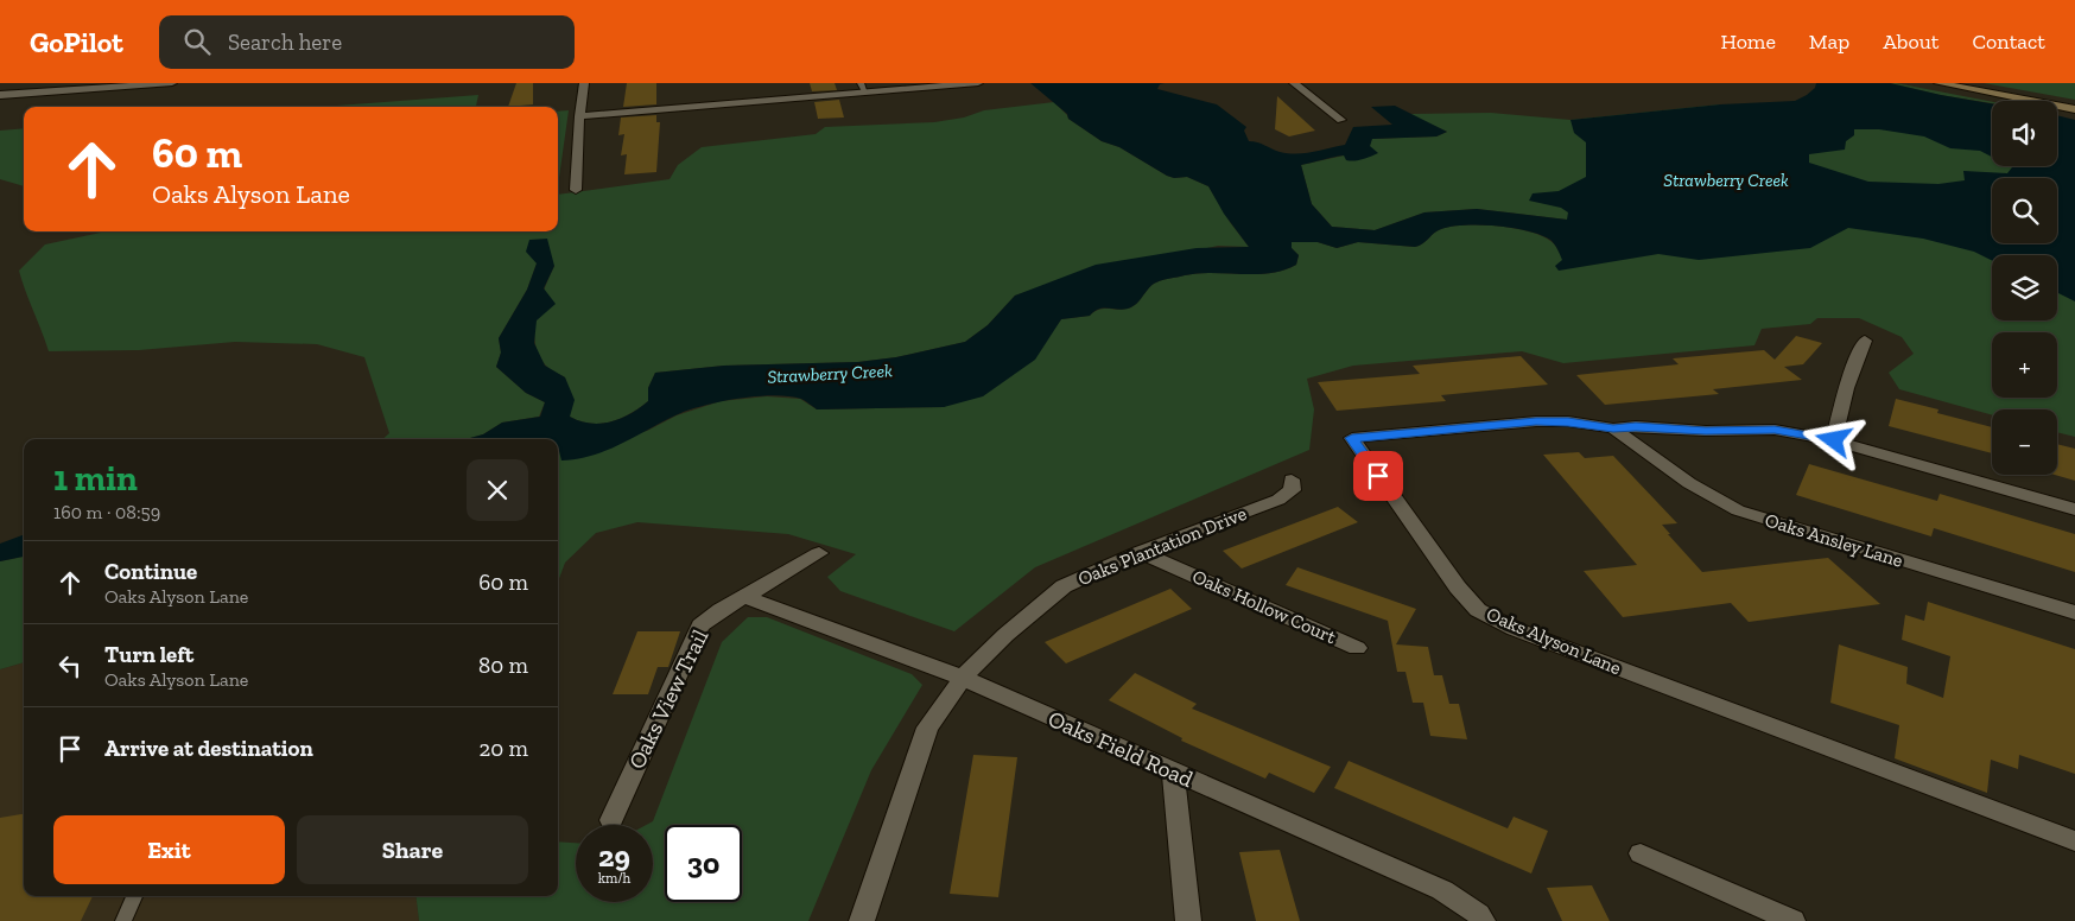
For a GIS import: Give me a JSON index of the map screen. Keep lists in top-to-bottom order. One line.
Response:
{"streets":{"street":["Oaks Ansley Lane","Oaks Plantation Drive","Oaks Hollow Court","Oaks Alyson Lane","Oaks View Trail","Oaks Field Road"]},"crossings":[["Oaks Ansley Lane","Oaks Alyson Lane"],["Oaks Plantation Drive","Oaks Hollow Court"],["Oaks Plantation Drive","Oaks Field Road"],["Oaks View Trail","Oaks Field Road"]],"water":["Strawberry Creek"],"page":{"header":"GoPilot","search":"Search here","nav":["Home","Map","About","Contact"],"map_buttons":["+","−"],"turn":["60 m","Oaks Alyson Lane"],"heading":["1 min","160 m · 08:59"],"list":[{"name":"Continue","note":"Oaks Alyson Lane","value":"60 m"},{"name":"Turn left","note":"Oaks Alyson Lane","value":"80 m"},{"name":"Arrive at destination","value":"20 m"}],"buttons":["Exit","Share"],"speed":"29 km/h","limit":"30"}}
